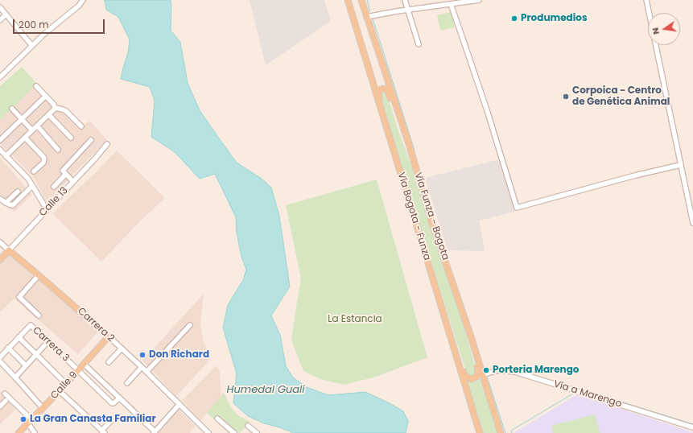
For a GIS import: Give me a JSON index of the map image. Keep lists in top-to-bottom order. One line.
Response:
{"streets":{"main road":["Calle 13","Vía Bogota - Funza","Vía Funza - Bogota","Carrera 2","Calle 9"],"street":["Carrera 3","Vía a Marengo"]},"crossings":[["Calle 13","Carrera 2"],["Vía Funza - Bogota","Vía a Marengo"],["Carrera 2","Calle 9"],["Carrera 3","Calle 9"]],"water":["Humedal Gualí"],"parks":["La Estancia"],"places":["Produmedios","Corpoica - Centro de Genética Animal","Don Richard","Porteria Marengo","La Gran Canasta Familiar"],"scale_bar":"200 m","north":"left"}
